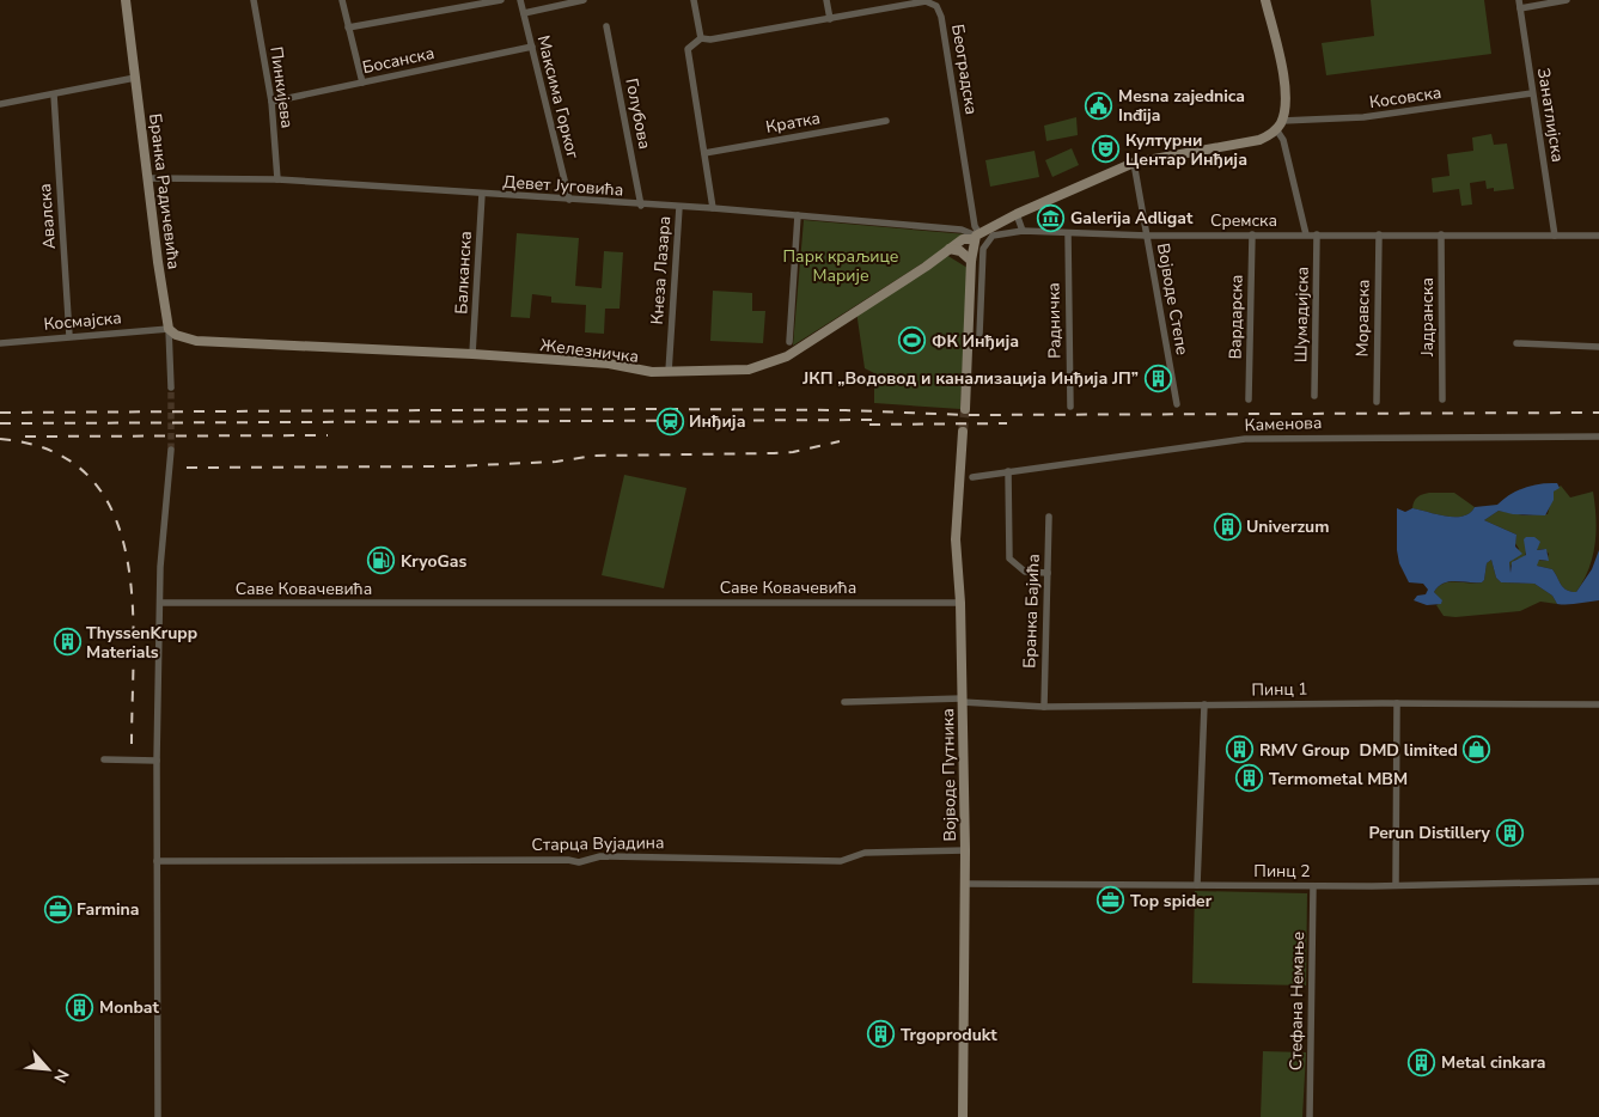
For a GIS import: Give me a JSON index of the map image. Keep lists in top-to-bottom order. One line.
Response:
{"streets":{"main road":["Бранка Радичевића","Железничка","Војводе Путника"],"street":["Босанска","Београдска","Пинкијева","Максима Горког","Косовска","Голубова","Занатлијска","Кратка","Девет Југовића","Авалска","Сремска","Кнеза Лазара","Балканска","Војводе Степе","Шумадијска","Вардарска","Јадранска","Моравска","Космајска","Радничка","Каменова","Саве Ковачевића","Бранка Бајића","Пинц 1","Старца Вујадина","Пинц 2","Стефана Немање"]},"crossings":[["Босанска","Пинкијева"],["Босанска","Максима Горког"],["Београдска","Девет Југовића"],["Београдска","Железничка"],["Пинкијева","Девет Југовића"],["Максима Горког","Девет Југовића"],["Косовска","Занатлијска"],["Голубова","Девет Југовића"],["Занатлијска","Сремска"],["Девет Југовића","Бранка Радичевића"],["Девет Југовића","Кнеза Лазара"],["Девет Југовића","Балканска"],["Девет Југовића","Железничка"],["Бранка Радичевића","Космајска"],["Бранка Радичевића","Железничка"],["Авалска","Космајска"],["Сремска","Војводе Степе"],["Сремска","Шумадијска"],["Сремска","Вардарска"],["Сремска","Јадранска"],["Сремска","Моравска"],["Сремска","Радничка"],["Кнеза Лазара","Железничка"],["Балканска","Железничка"],["Војводе Степе","Железничка"],["Космајска","Железничка"],["Саве Ковачевића","Војводе Путника"],["Бранка Бајића","Пинц 1"],["Пинц 1","Војводе Путника"],["Војводе Путника","Старца Вујадина"],["Војводе Путника","Пинц 2"],["Пинц 2","Стефана Немање"]],"parks":["Парк краљице Марије"],"places":{"public building":["Mesna zajednica Inđija"],"theatre":["Културни Центар Инђија"],"museum":["Galerija Adligat"],"sports":["ФК Инђија"],"building":["ЈКП „Водовод и канализација Инђија ЈП”","Univerzum","ThyssenKrupp Materials","RMV Group","Termometal MBM","Perun Distillery","Monbat","Trgoprodukt","Metal cinkara"],"station":["Инђија"],"fuel station":["KryoGas"],"shop":["DMD limited"],"office":["Top spider","Farmina"]},"north":"bottom right"}
